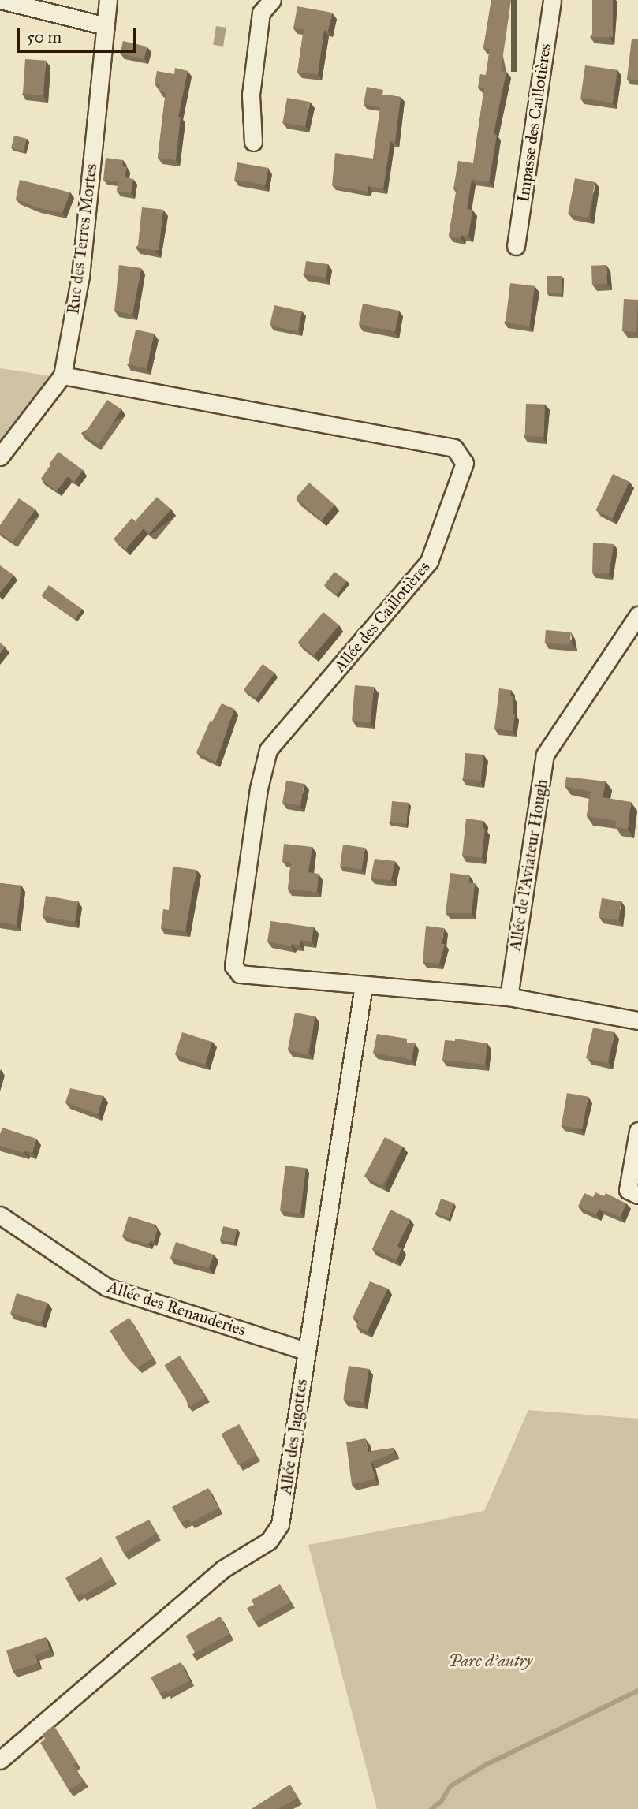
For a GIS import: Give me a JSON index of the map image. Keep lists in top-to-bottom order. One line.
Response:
{"streets":{"street":["Impasse des Caillotières","Rue des Terres Mortes","Allée des Caillotières","Allée de l'Aviateur Hough","Allée des Renauderies","Allée des Jagottes"]},"crossings":[["Rue des Terres Mortes","Allée des Caillotières"],["Allée des Caillotières","Allée des Jagottes"],["Allée des Renauderies","Allée des Jagottes"]],"parks":["Parc d'autry"],"scale_bar":"50 m"}
